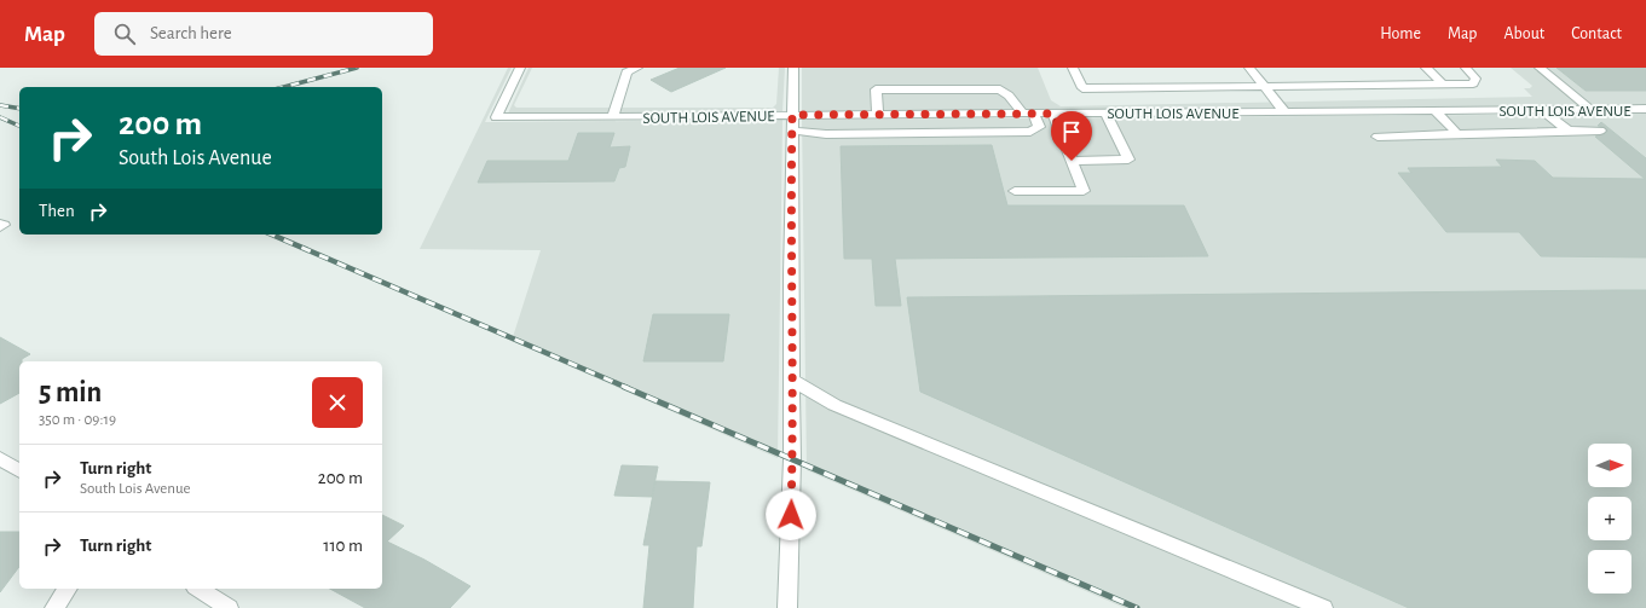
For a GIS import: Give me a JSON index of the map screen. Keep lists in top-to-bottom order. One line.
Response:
{"streets":{"street":["SOUTH LOIS AVENUE"]},"north":"right","page":{"header":"Map","search":"Search here","nav":["Home","Map","About","Contact"],"turn":["200 m","South Lois Avenue"],"then":"Then","heading":["5 min","350 m · 09:19"],"map_buttons":["+","−"],"list":[{"name":"Turn right","note":"South Lois Avenue","value":"200 m"},{"name":"Turn right","value":"110 m"}]}}
